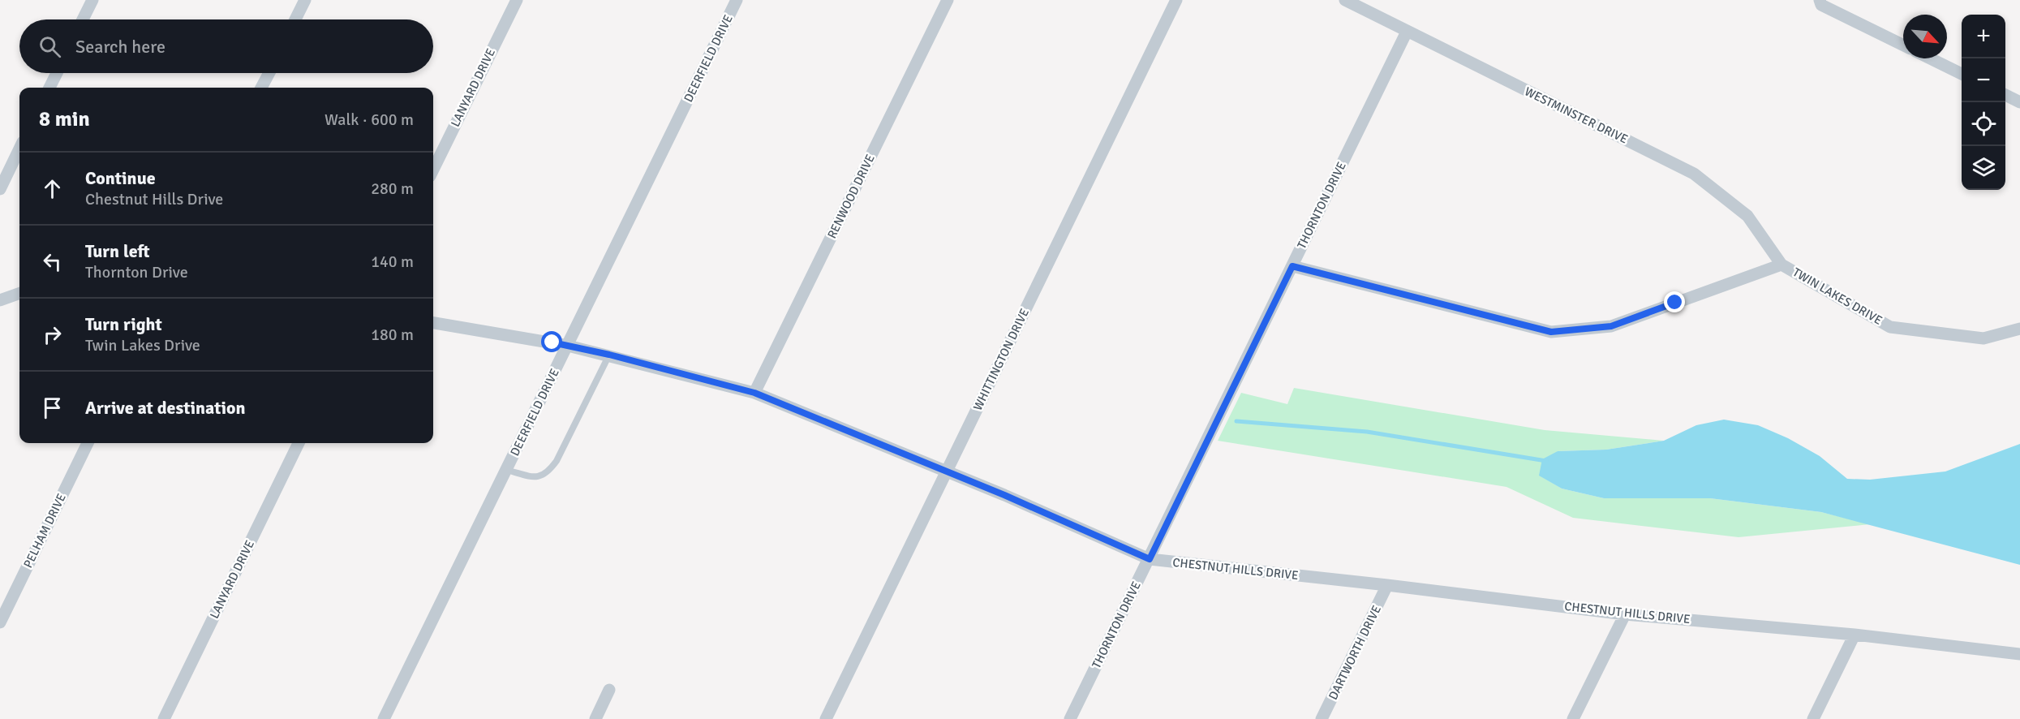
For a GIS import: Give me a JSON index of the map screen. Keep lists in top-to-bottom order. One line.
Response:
{"streets":{"street":["DEERFIELD DRIVE","LANYARD DRIVE","WESTMINSTER DRIVE","RENWOOD DRIVE","THORNTON DRIVE","TWIN LAKES DRIVE","WHITTINGTON DRIVE","PELHAM DRIVE","CHESTNUT HILLS DRIVE","DARTWORTH DRIVE"]},"crossings":[["DEERFIELD DRIVE","CHESTNUT HILLS DRIVE"],["WESTMINSTER DRIVE","THORNTON DRIVE"],["WESTMINSTER DRIVE","TWIN LAKES DRIVE"],["RENWOOD DRIVE","CHESTNUT HILLS DRIVE"],["THORNTON DRIVE","TWIN LAKES DRIVE"],["THORNTON DRIVE","CHESTNUT HILLS DRIVE"],["WHITTINGTON DRIVE","CHESTNUT HILLS DRIVE"],["CHESTNUT HILLS DRIVE","DARTWORTH DRIVE"]],"north":"bottom right","page":{"map_buttons":["+","−"],"search":"Search here","heading":["8 min","Walk · 600 m"],"list":[["Continue","Chestnut Hills Drive","280 m"],["Turn left","Thornton Drive","140 m"],["Turn right","Twin Lakes Drive","180 m"],"Arrive at destination"]}}
